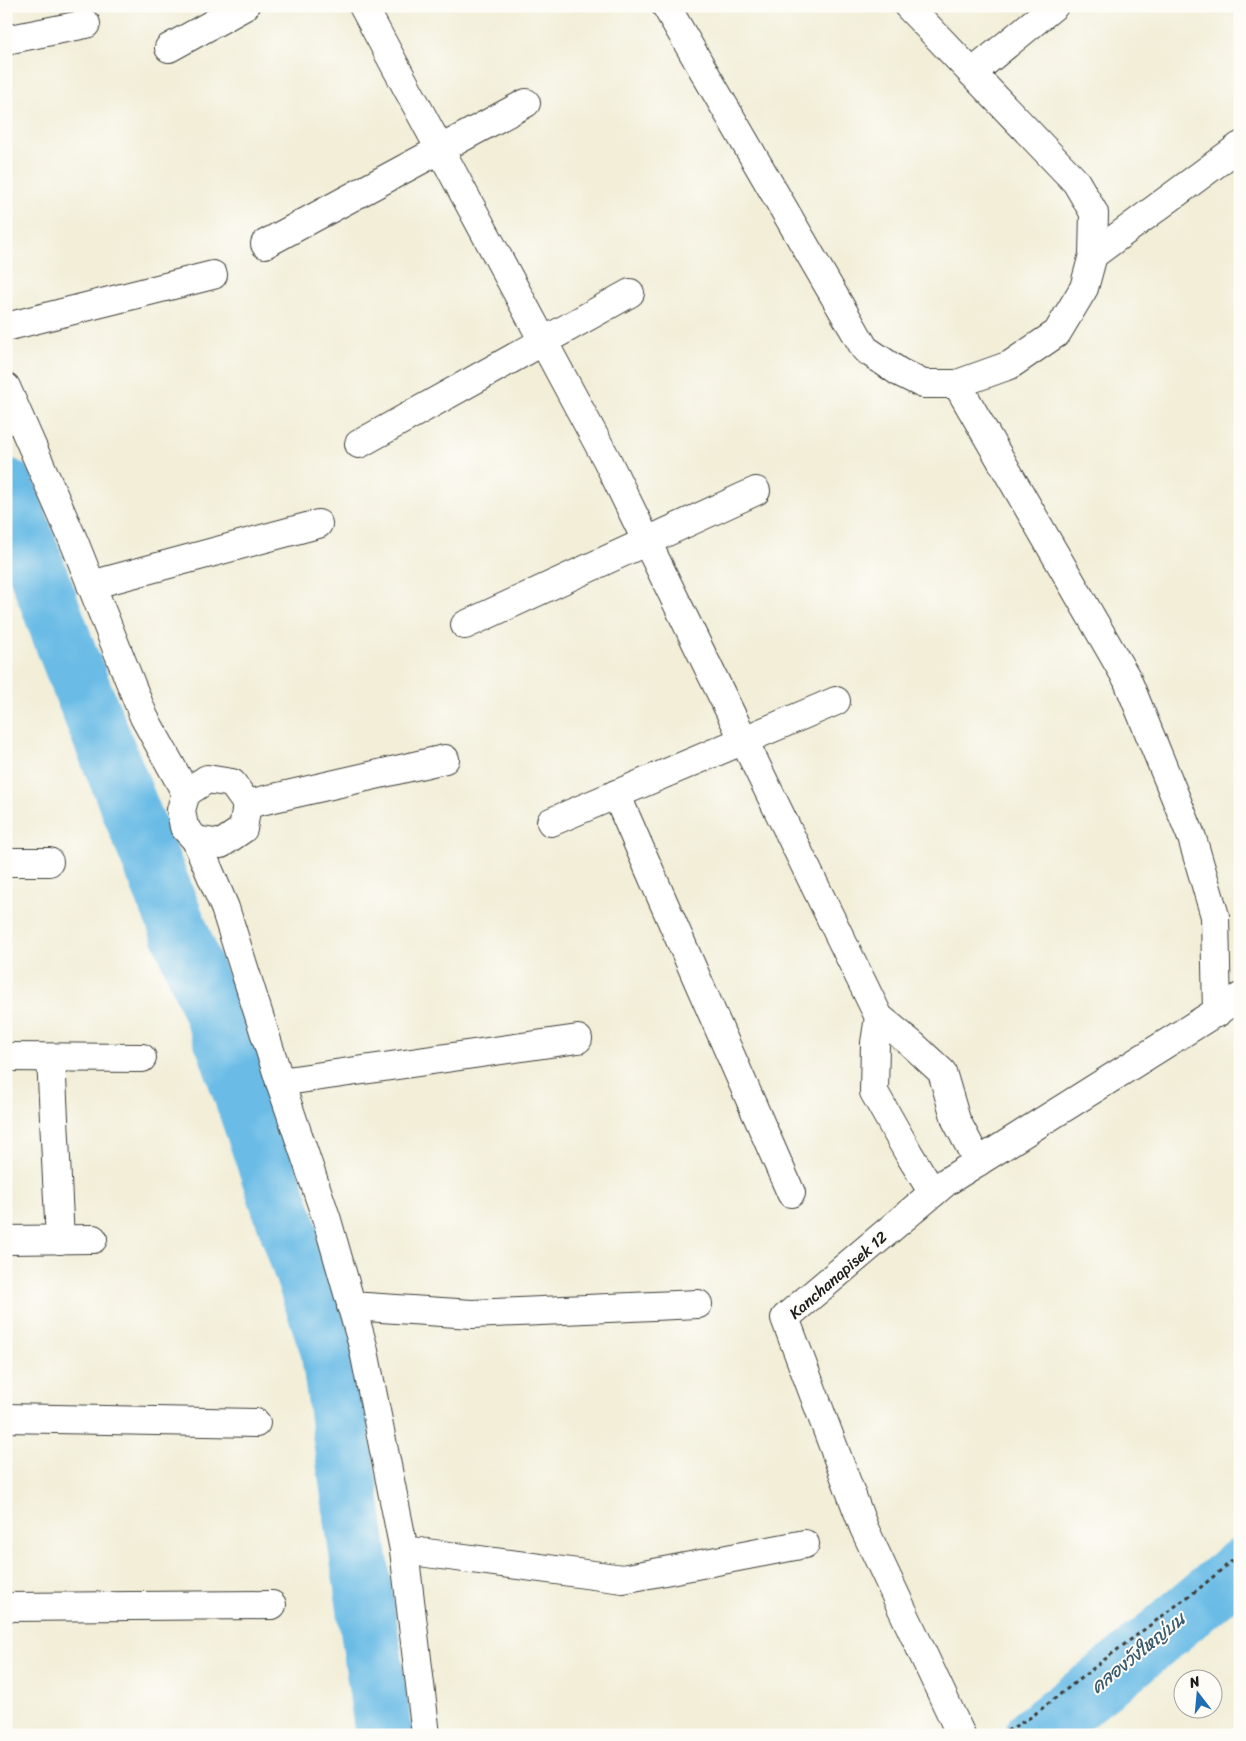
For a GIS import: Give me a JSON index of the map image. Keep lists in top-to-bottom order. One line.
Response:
{"streets":{"street":["Kanchanapisek 12"]},"water":["คลองวังใหญ่บน"],"north":"top"}
